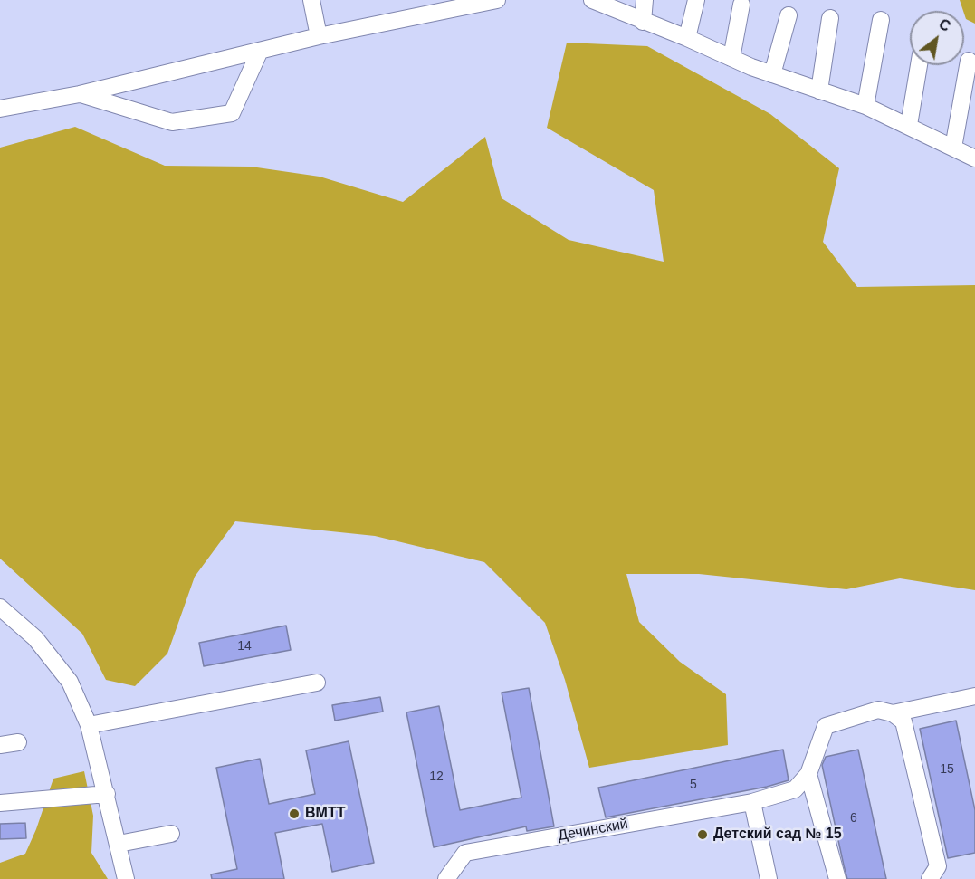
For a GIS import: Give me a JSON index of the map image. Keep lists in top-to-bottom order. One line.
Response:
{"streets":{"street":["Дечинский"]},"places":["ВМТТ","Детский сад № 15"],"house_numbers":["14","15","12","5","6"],"north":"top right"}
